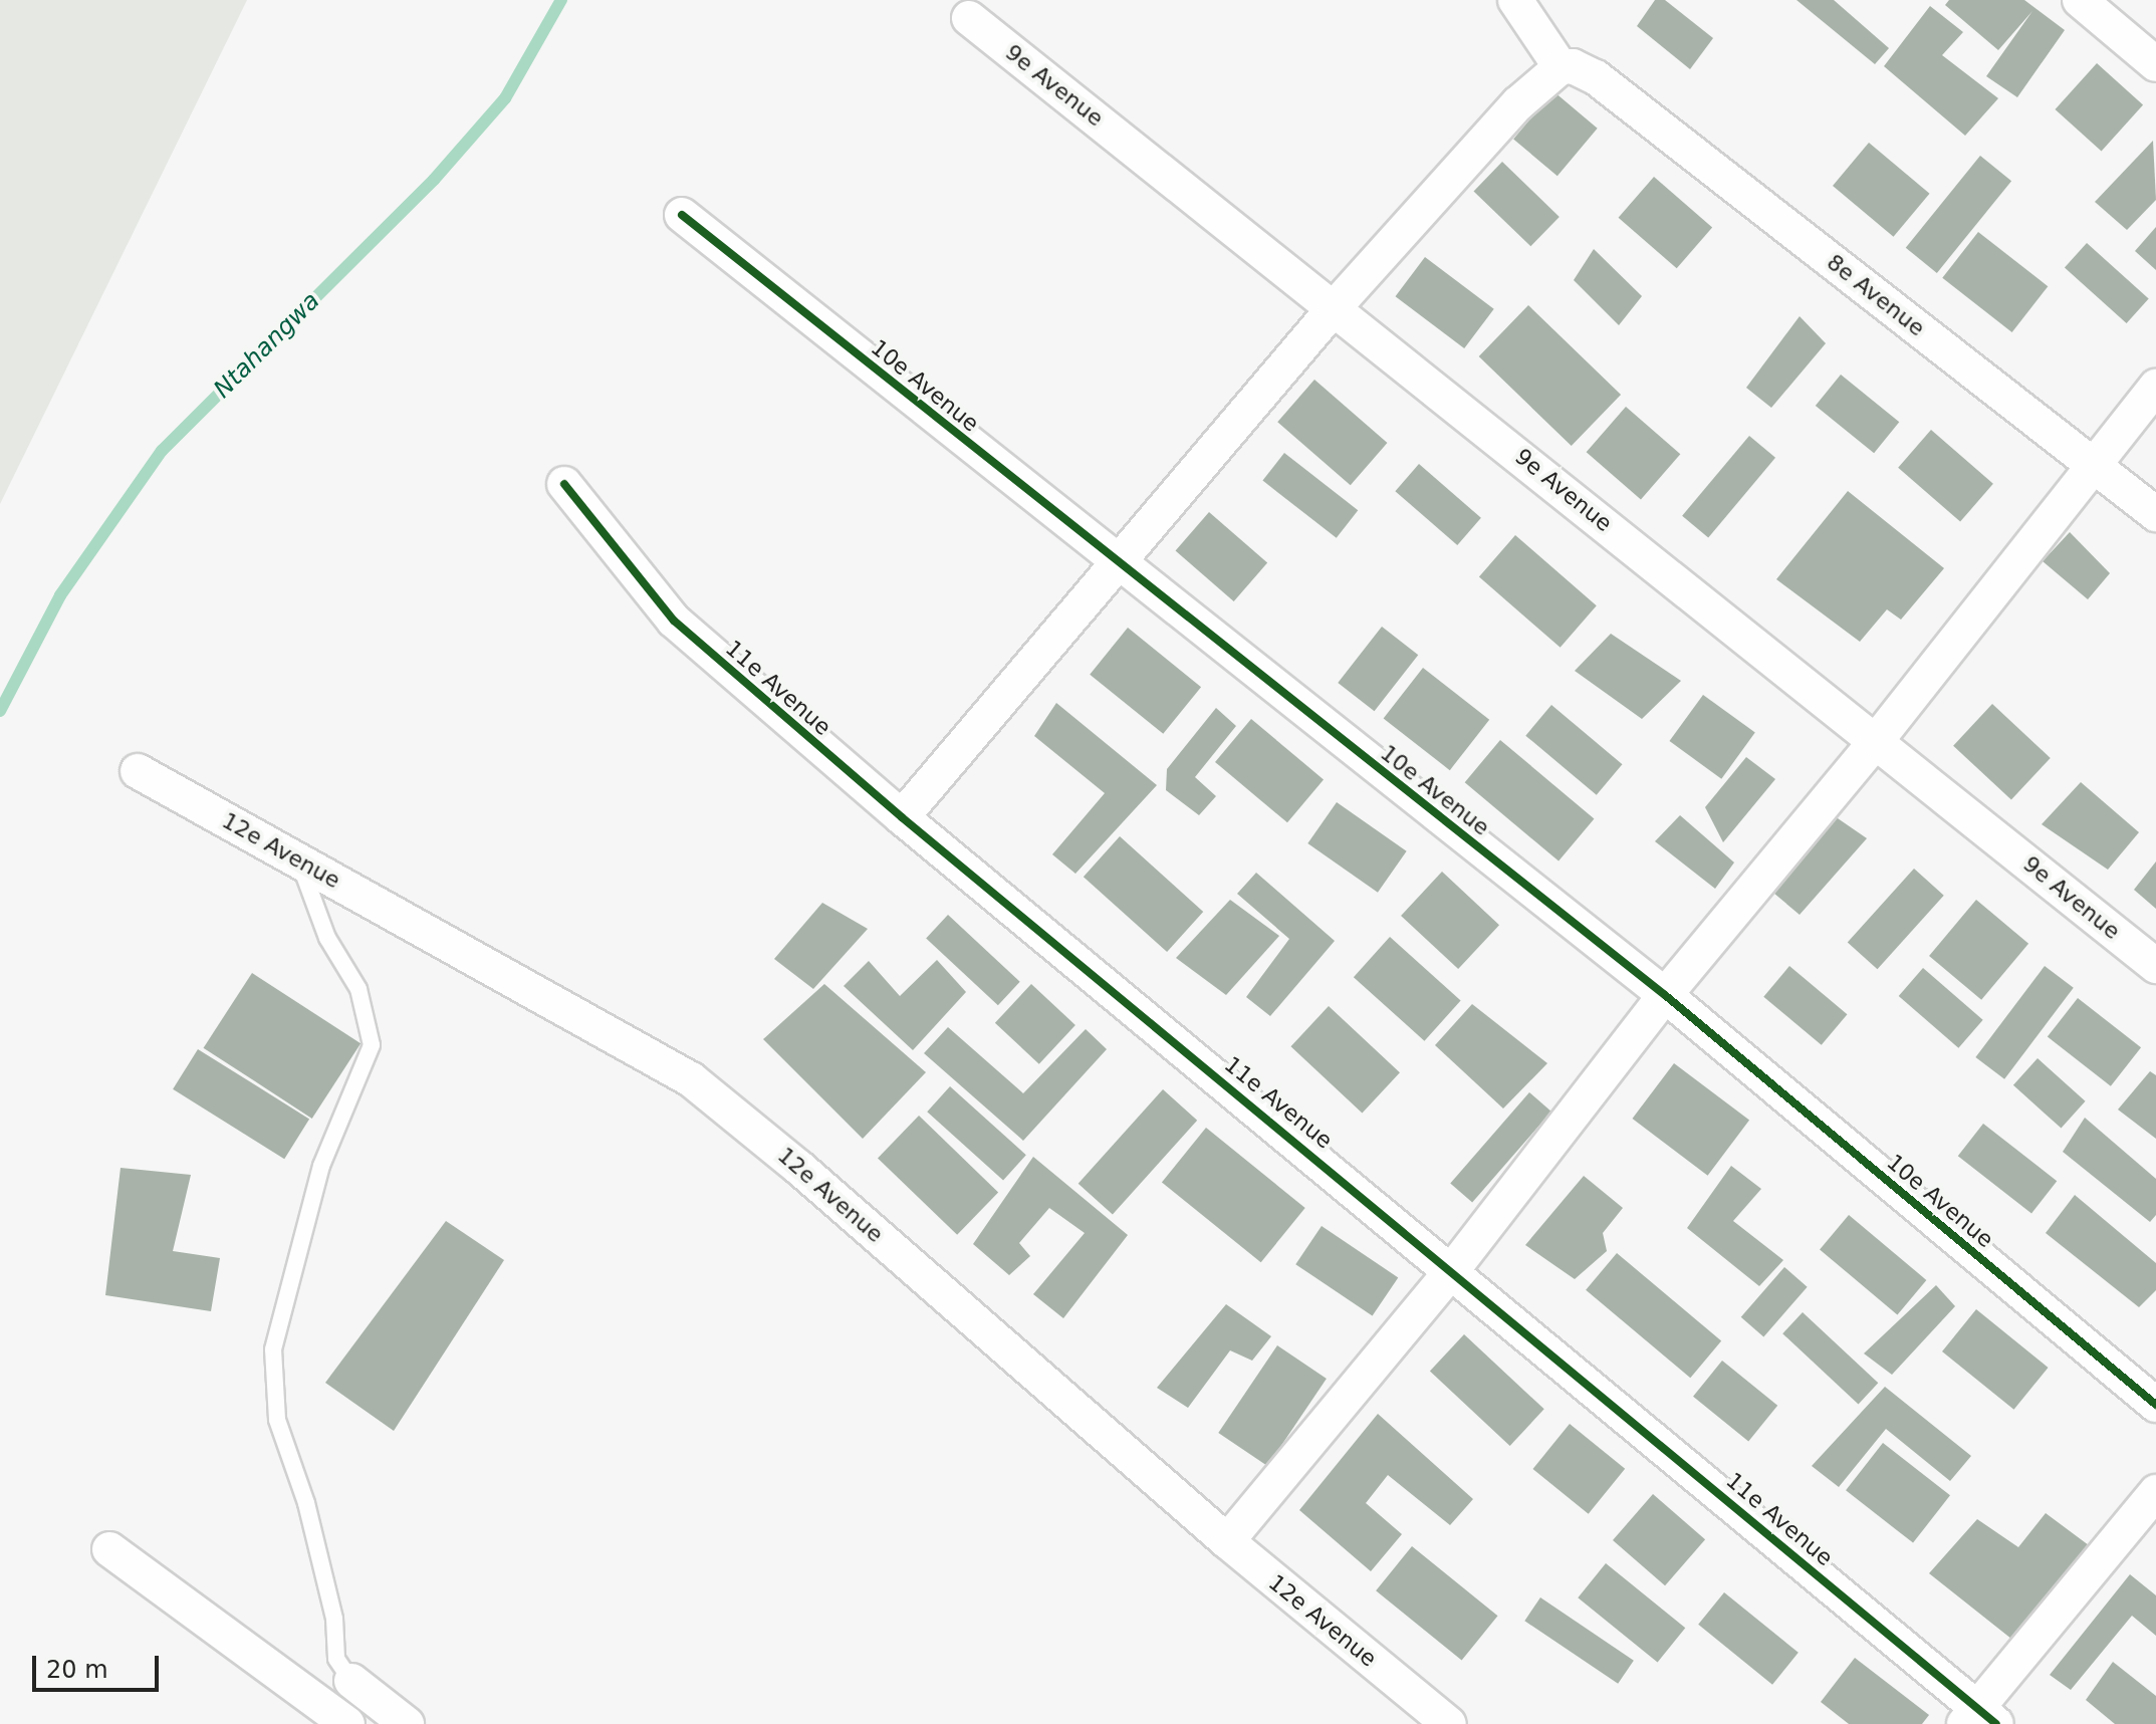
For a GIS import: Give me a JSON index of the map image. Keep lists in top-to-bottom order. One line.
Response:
{"streets":{"street":["9e Avenue","8e Avenue","10e Avenue","11e Avenue","12e Avenue"]},"water":["Ntahangwa"],"scale_bar":"20 m"}
